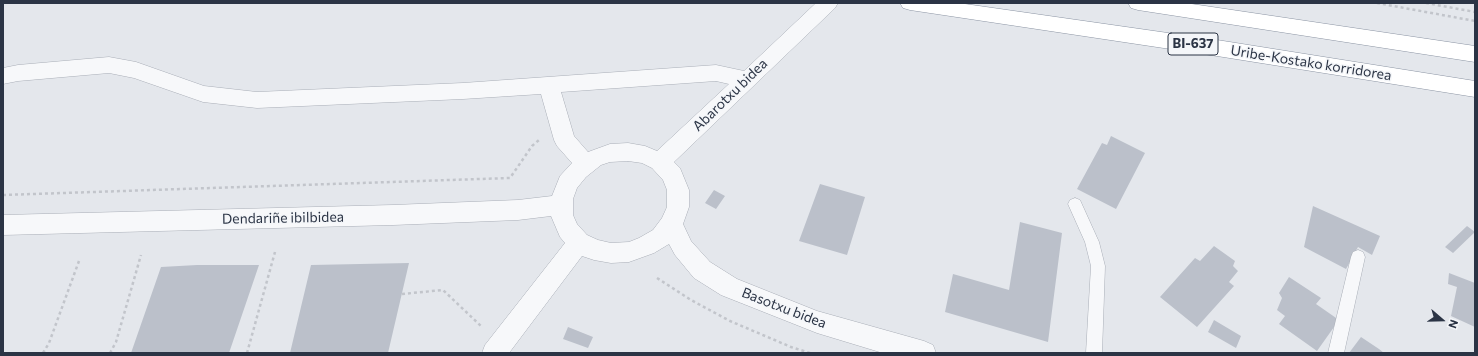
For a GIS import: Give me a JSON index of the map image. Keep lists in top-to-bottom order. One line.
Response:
{"streets":{"highway":["BI-637","Uribe-Kostako korridorea"],"street":["Abarotxu bidea","Dendariñe ibilbidea","Basotxu bidea"]},"crossings":[["Abarotxu bidea","Dendariñe ibilbidea"],["Abarotxu bidea","Basotxu bidea"],["Dendariñe ibilbidea","Basotxu bidea"]],"north":"right"}
